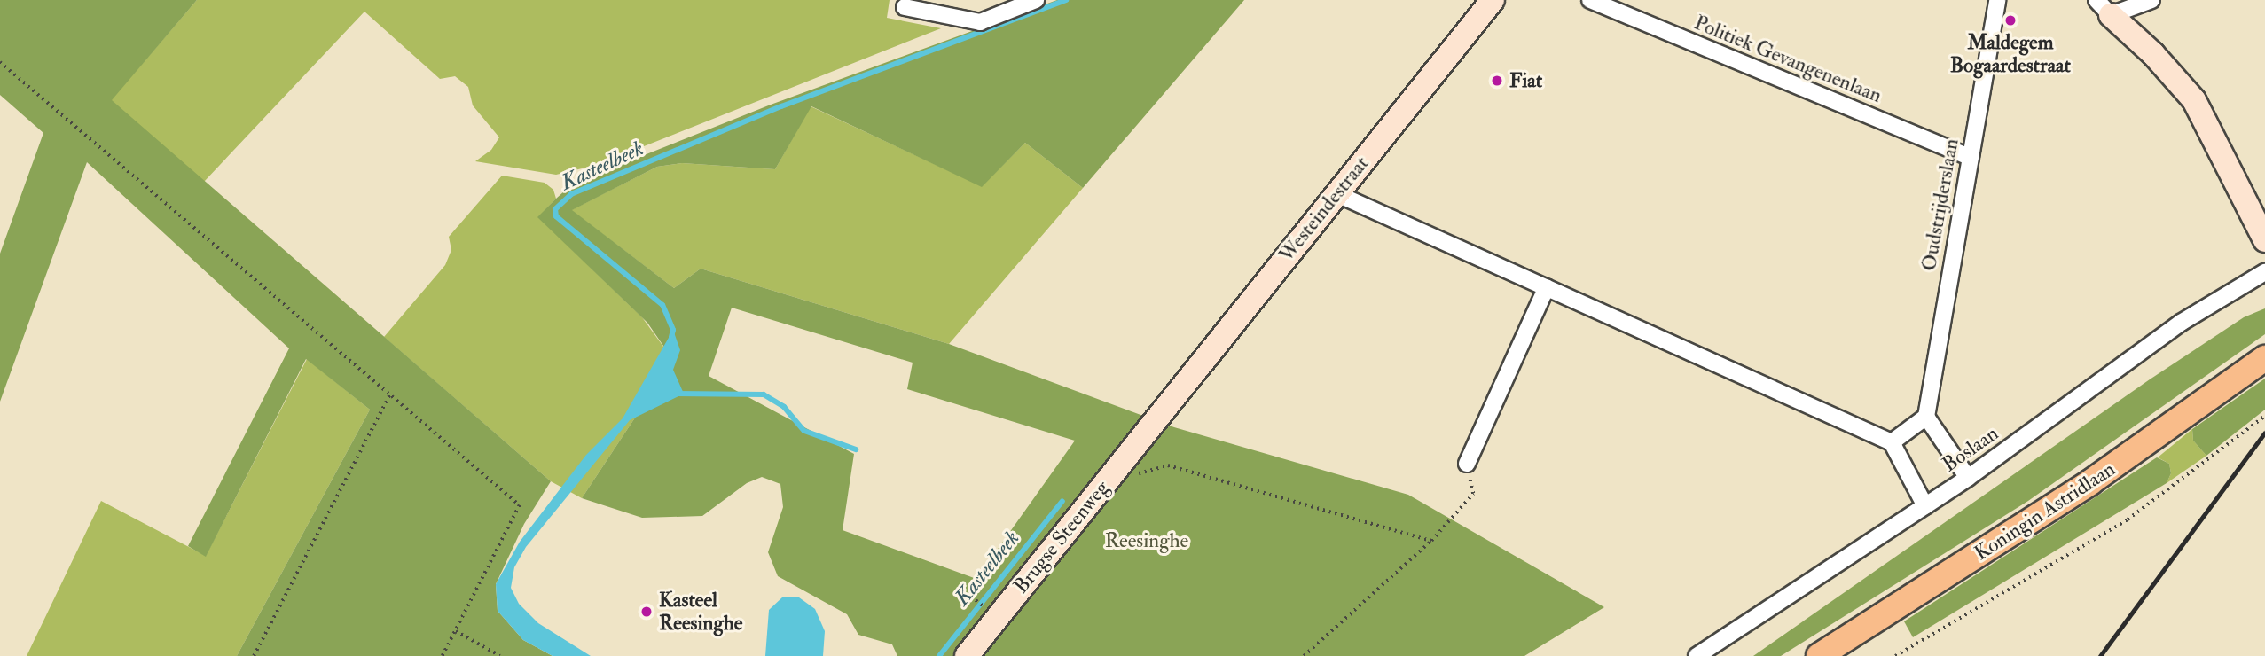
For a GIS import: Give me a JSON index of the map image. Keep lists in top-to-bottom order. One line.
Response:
{"streets":{"main road":["Koningin Astridlaan"],"street":["Politiek Gevangenenlaan","Oudstrijderslaan","Westeindestraat","Boslaan","Brugse Steenweg"]},"crossings":[["Politiek Gevangenenlaan","Oudstrijderslaan"],["Westeindestraat","Brugse Steenweg"]],"water":["Kasteelbeek"],"parks":["Reesinghe"],"places":["Maldegem Bogaardestraat","Fiat","Kasteel Reesinghe"]}
